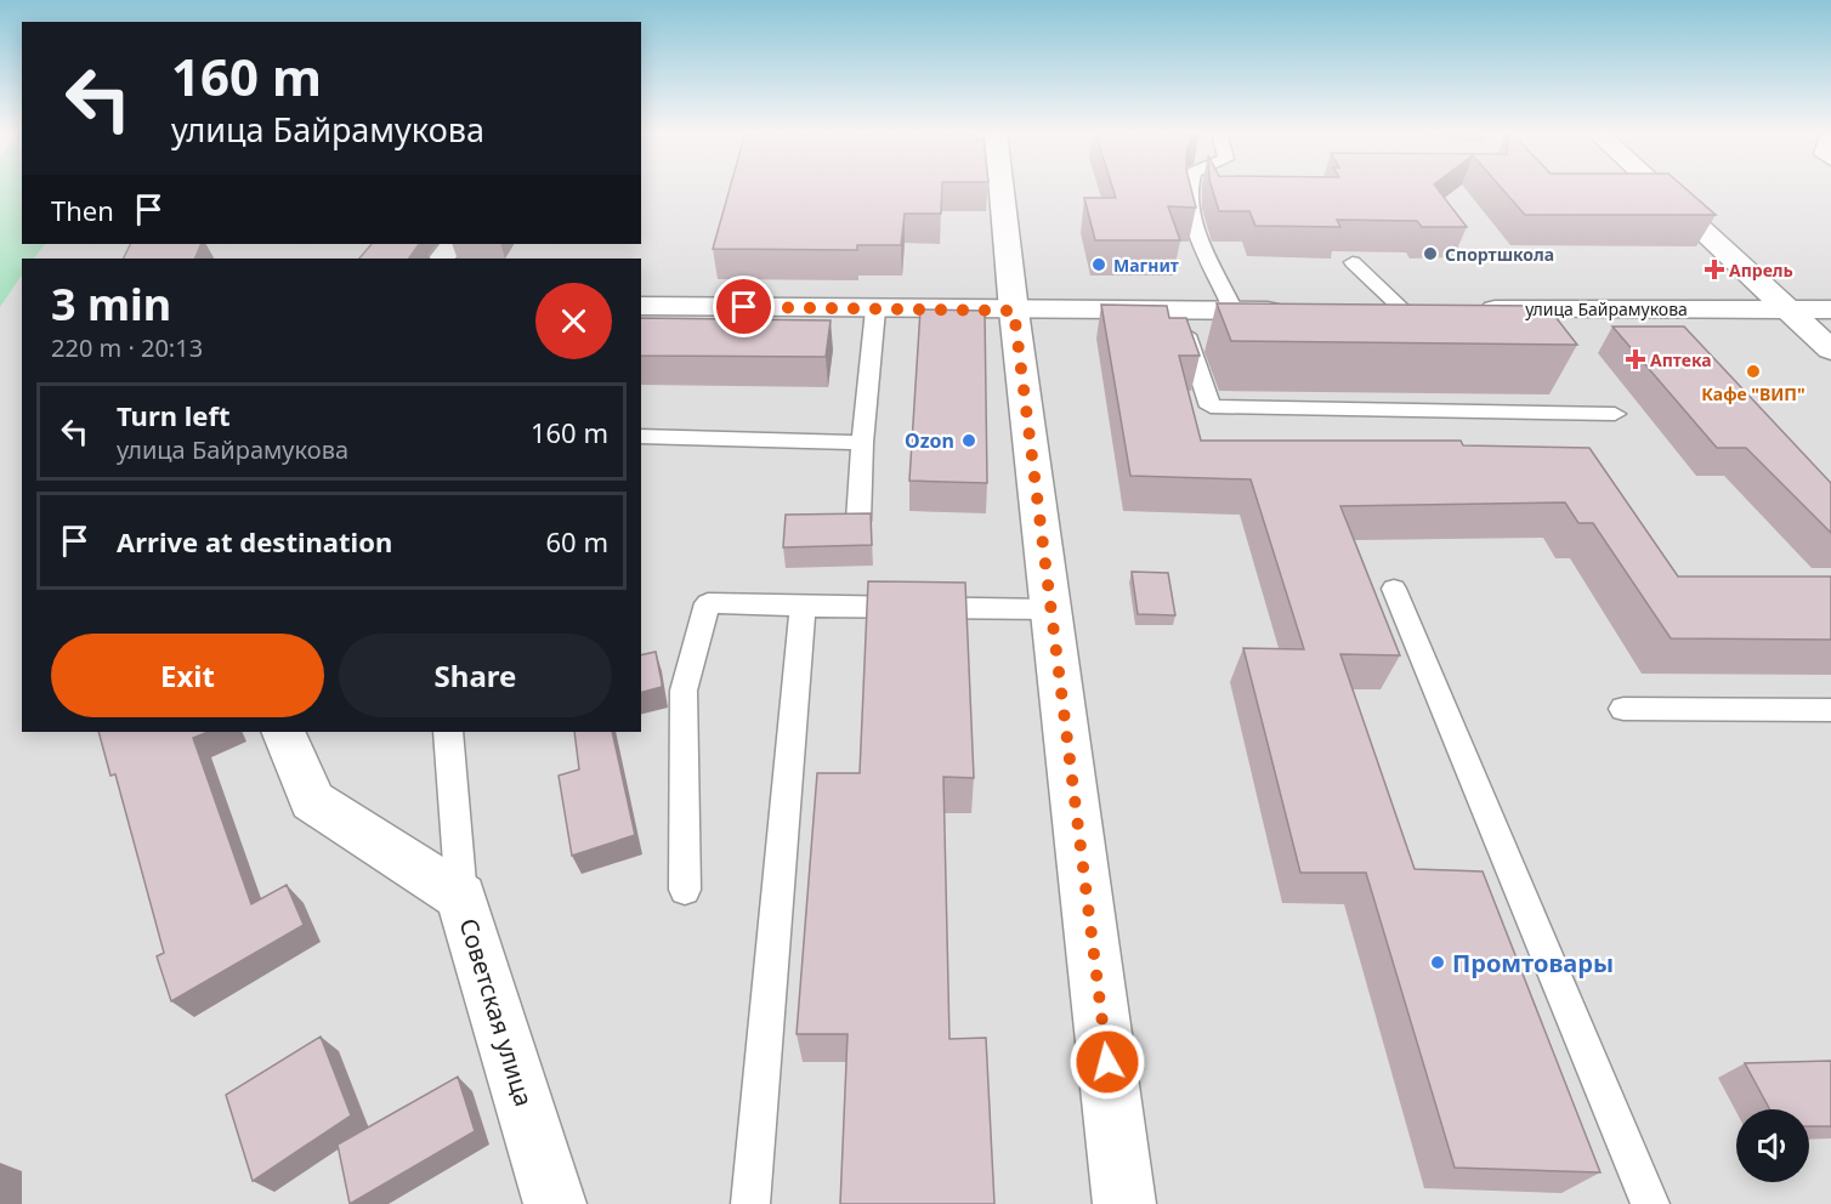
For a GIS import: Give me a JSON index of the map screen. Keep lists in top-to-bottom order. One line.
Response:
{"streets":{"street":["улица Байрамукова","Советская улица"]},"places":{"other":["Спортшкола","Магнит","Кафе \"ВИП\"","Ozon","Промтовары"],"health":["Апрель","Аптека"]},"page":{"turn":["160 m","улица Байрамукова"],"then":"Then","heading":["3 min","220 m · 20:13"],"list":[{"name":"Turn left","note":"улица Байрамукова","value":"160 m"},{"name":"Arrive at destination","value":"60 m"}],"buttons":["Exit","Share"]}}
